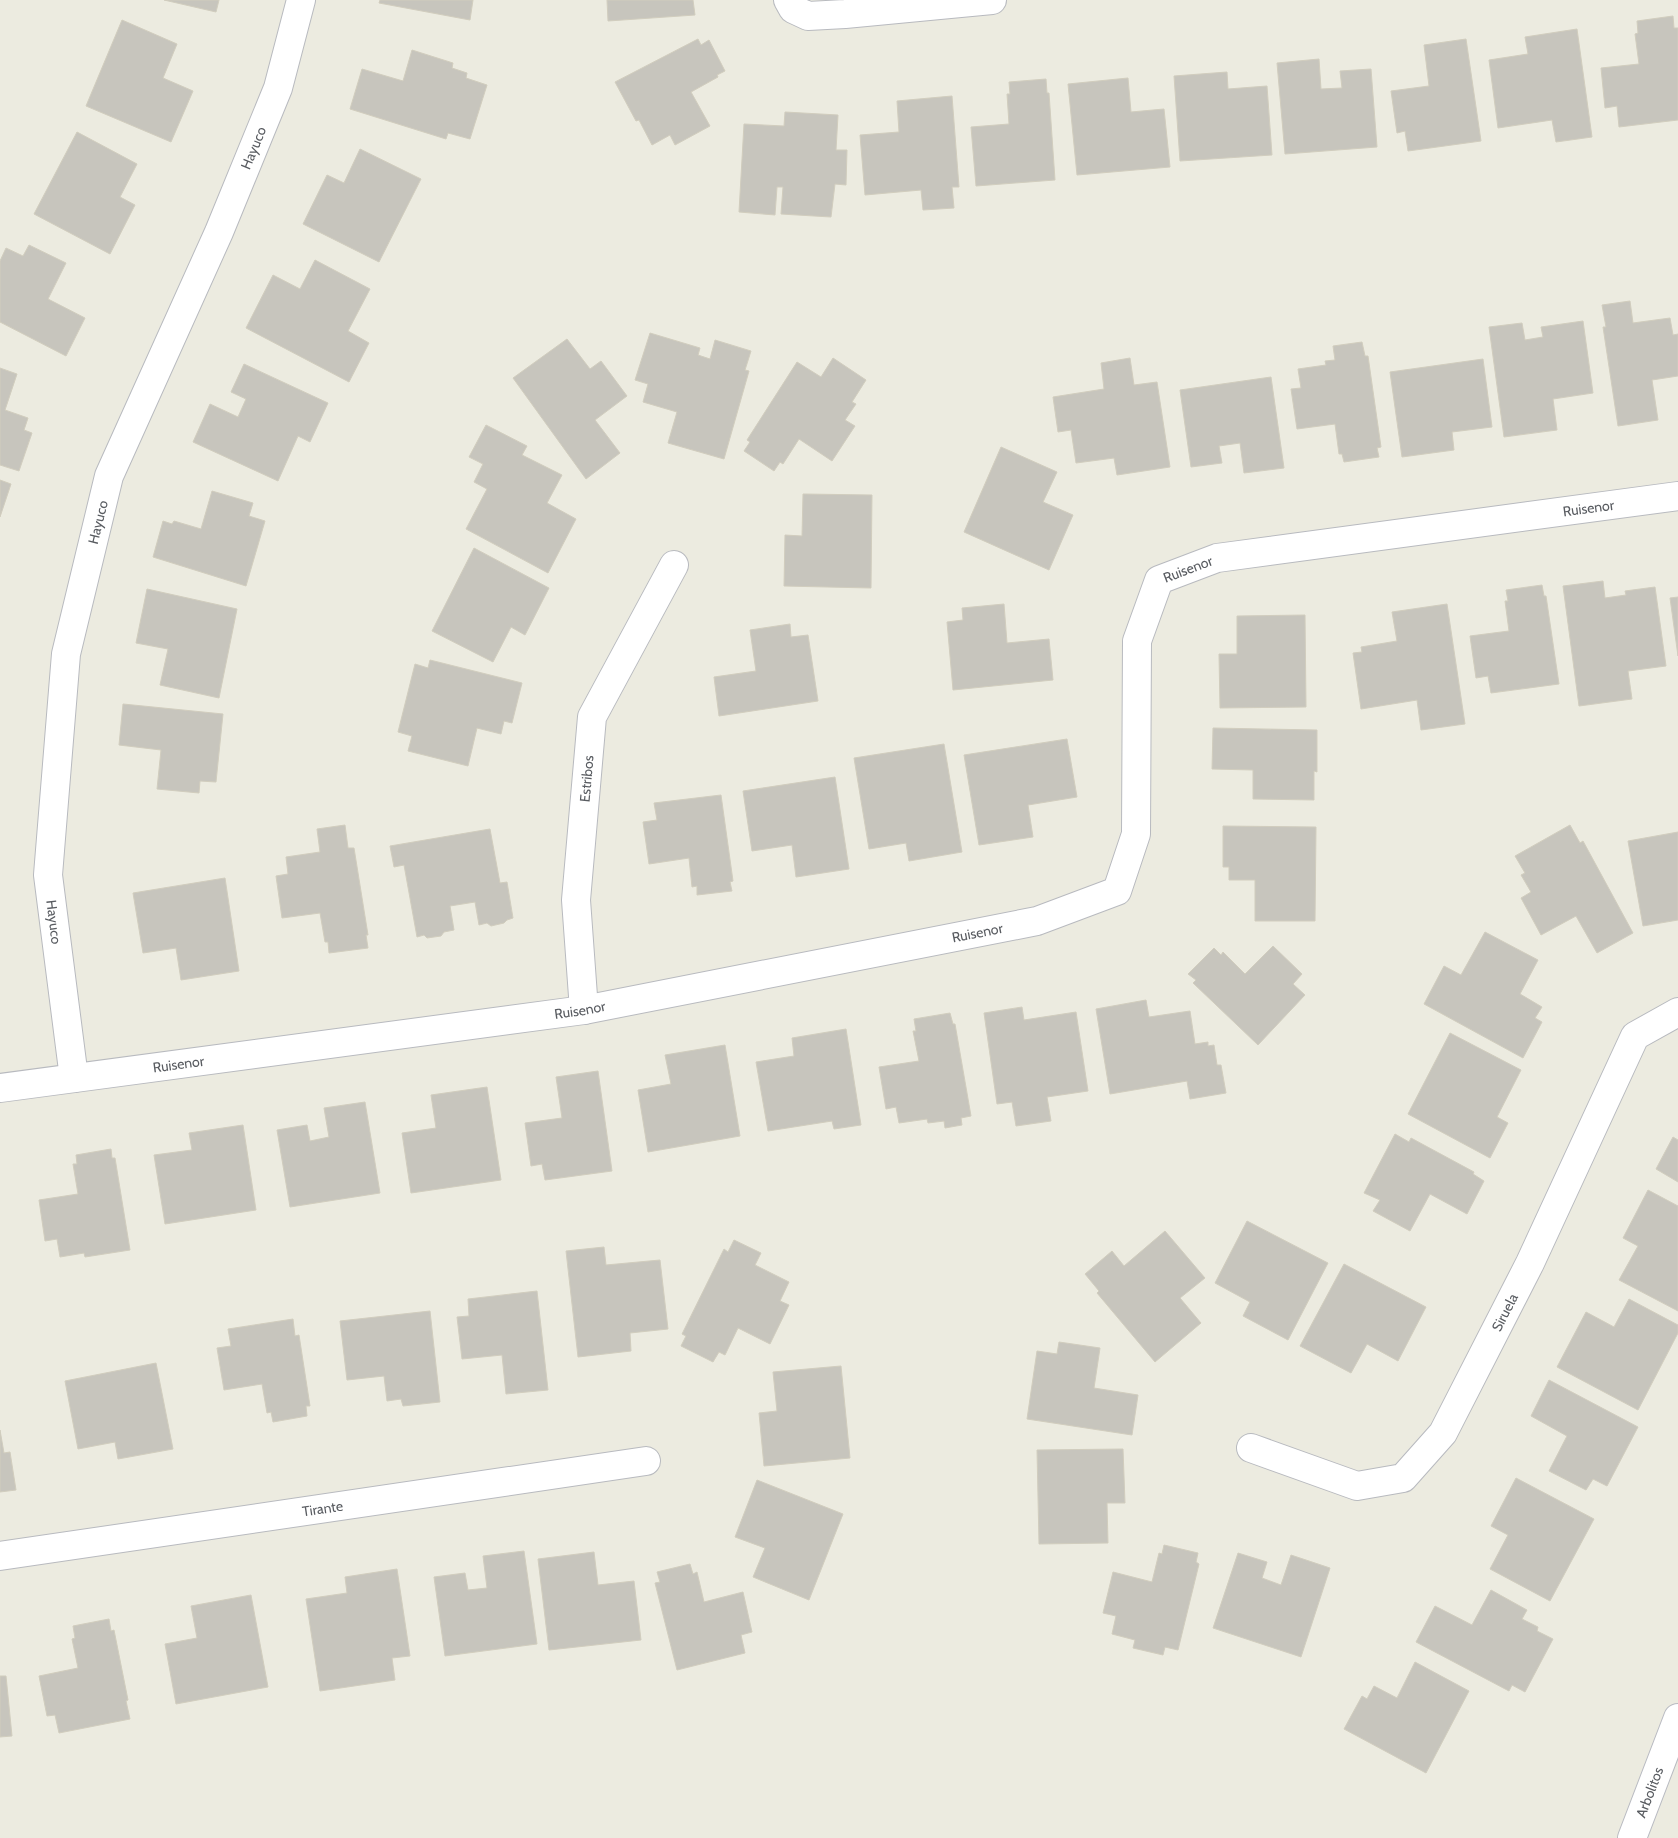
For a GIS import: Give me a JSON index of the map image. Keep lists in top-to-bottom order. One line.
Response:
{"streets":{"street":["Hayuco","Ruisenor","Estribos","Siruela","Tirante","Arbolitos"]},"crossings":[["Hayuco","Ruisenor"],["Ruisenor","Estribos"]]}
